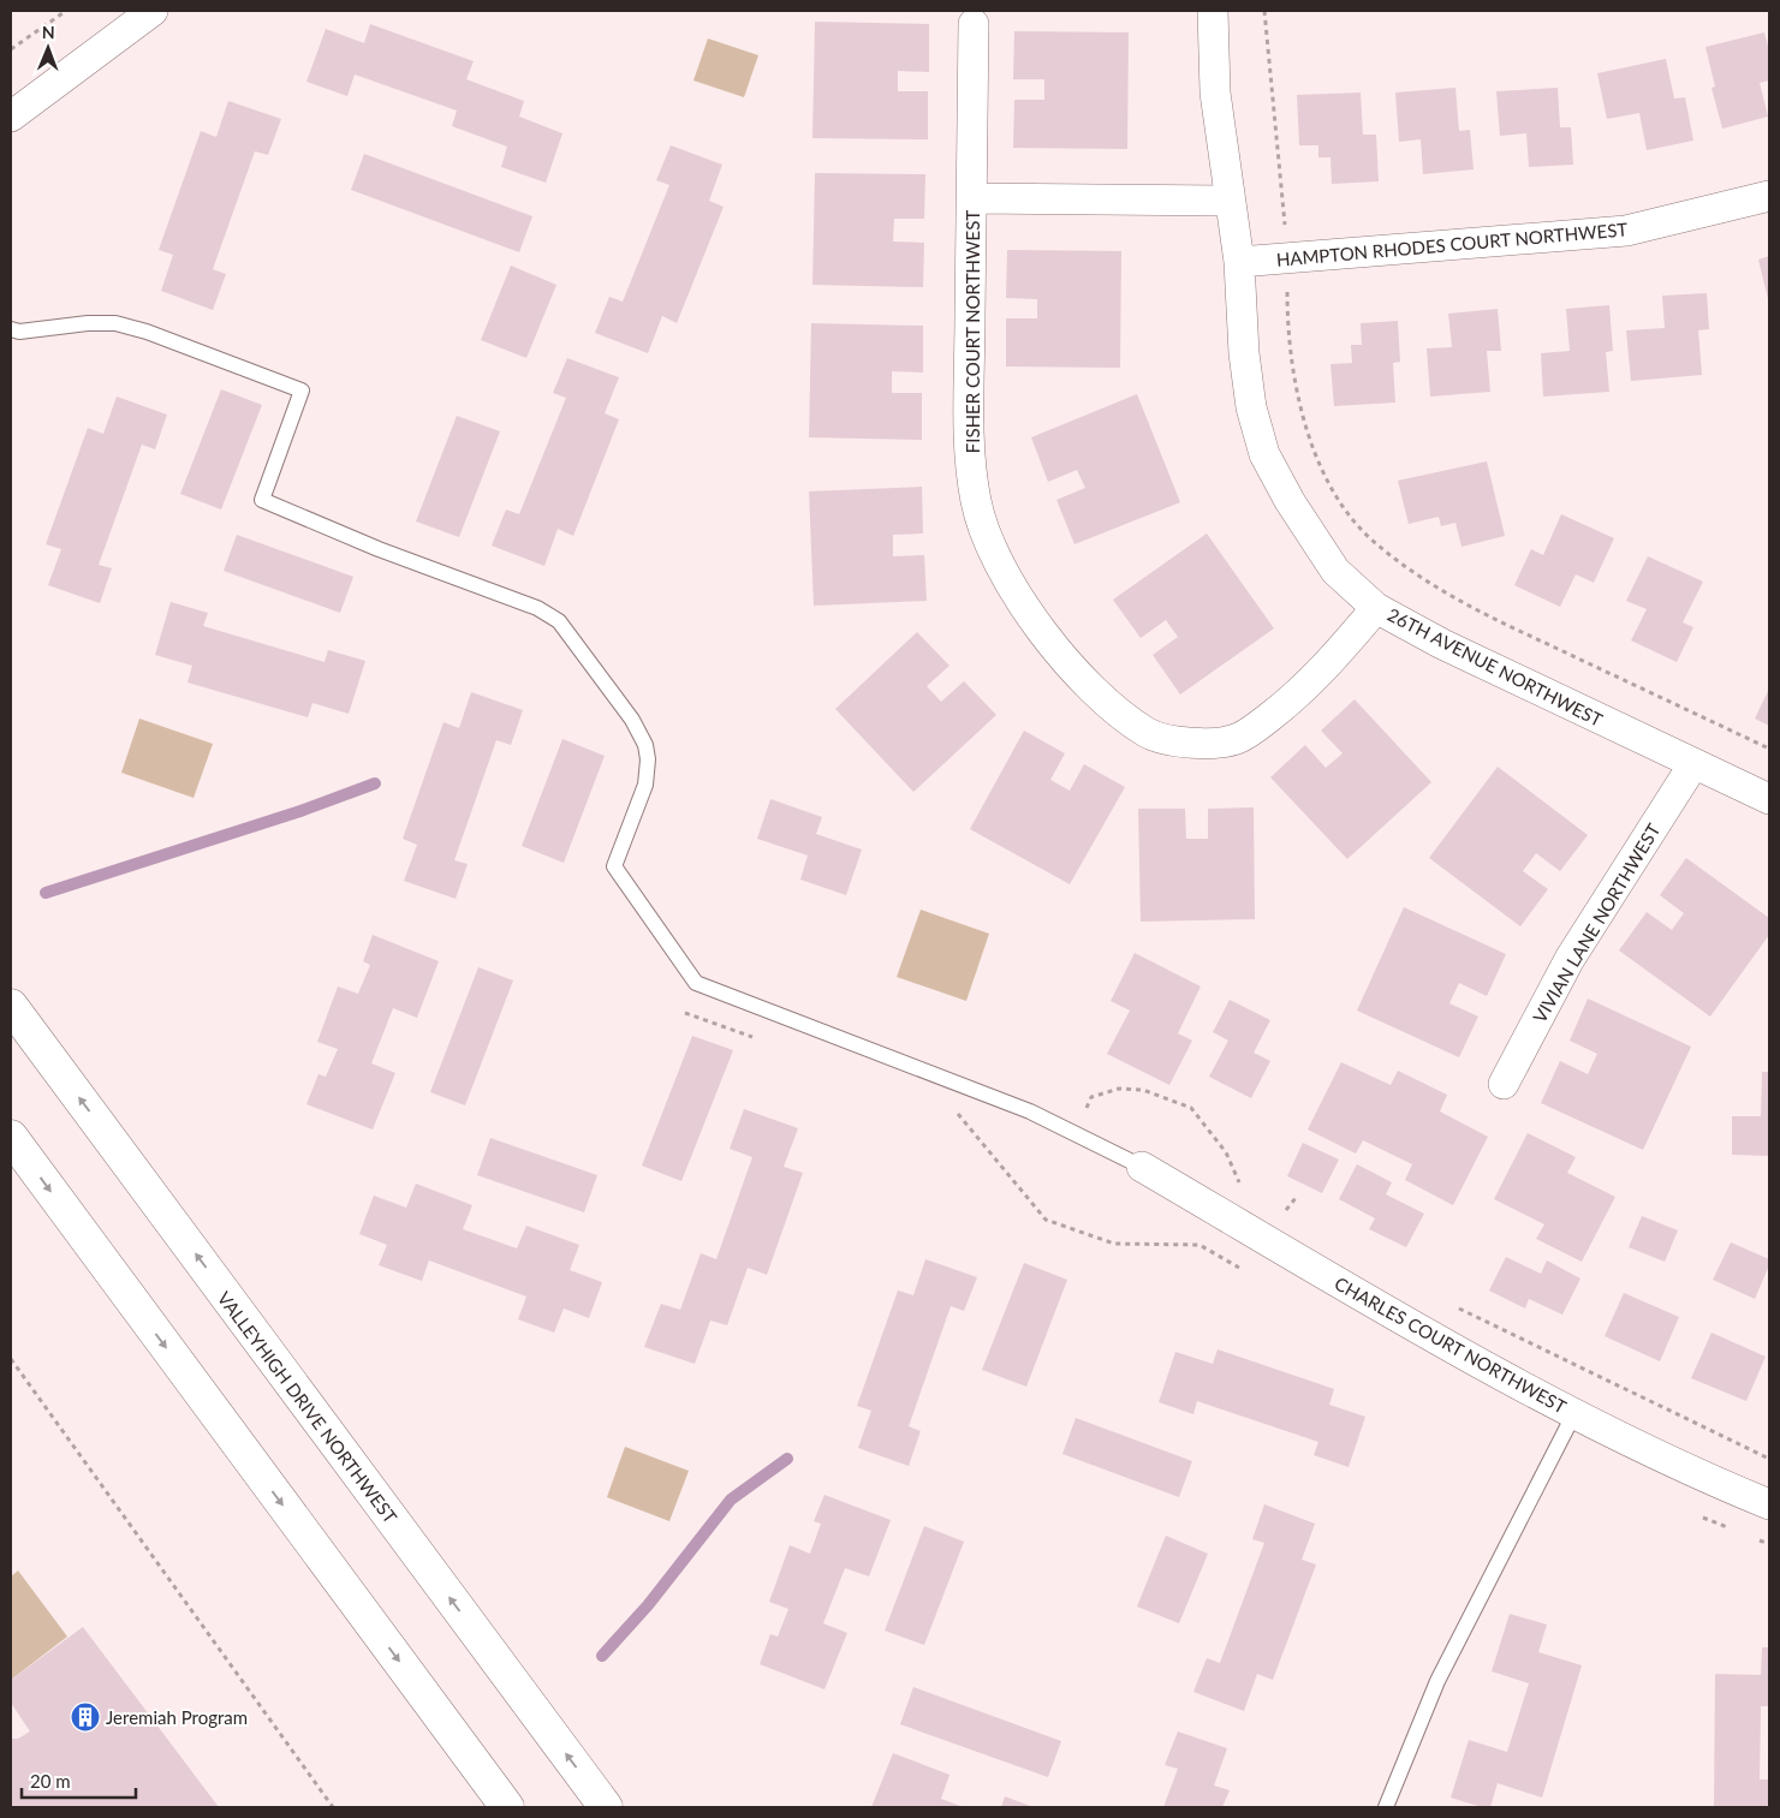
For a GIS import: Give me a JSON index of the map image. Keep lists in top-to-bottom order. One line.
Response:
{"streets":{"main road":["VALLEYHIGH DRIVE NORTHWEST"],"street":["HAMPTON RHODES COURT NORTHWEST","FISHER COURT NORTHWEST","26TH AVENUE NORTHWEST","VIVIAN LANE NORTHWEST","CHARLES COURT NORTHWEST"]},"crossings":[["HAMPTON RHODES COURT NORTHWEST","26TH AVENUE NORTHWEST"],["FISHER COURT NORTHWEST","26TH AVENUE NORTHWEST"],["26TH AVENUE NORTHWEST","VIVIAN LANE NORTHWEST"]],"places":{"building":["Jeremiah Program"]},"scale_bar":"20 m","north":"top"}
